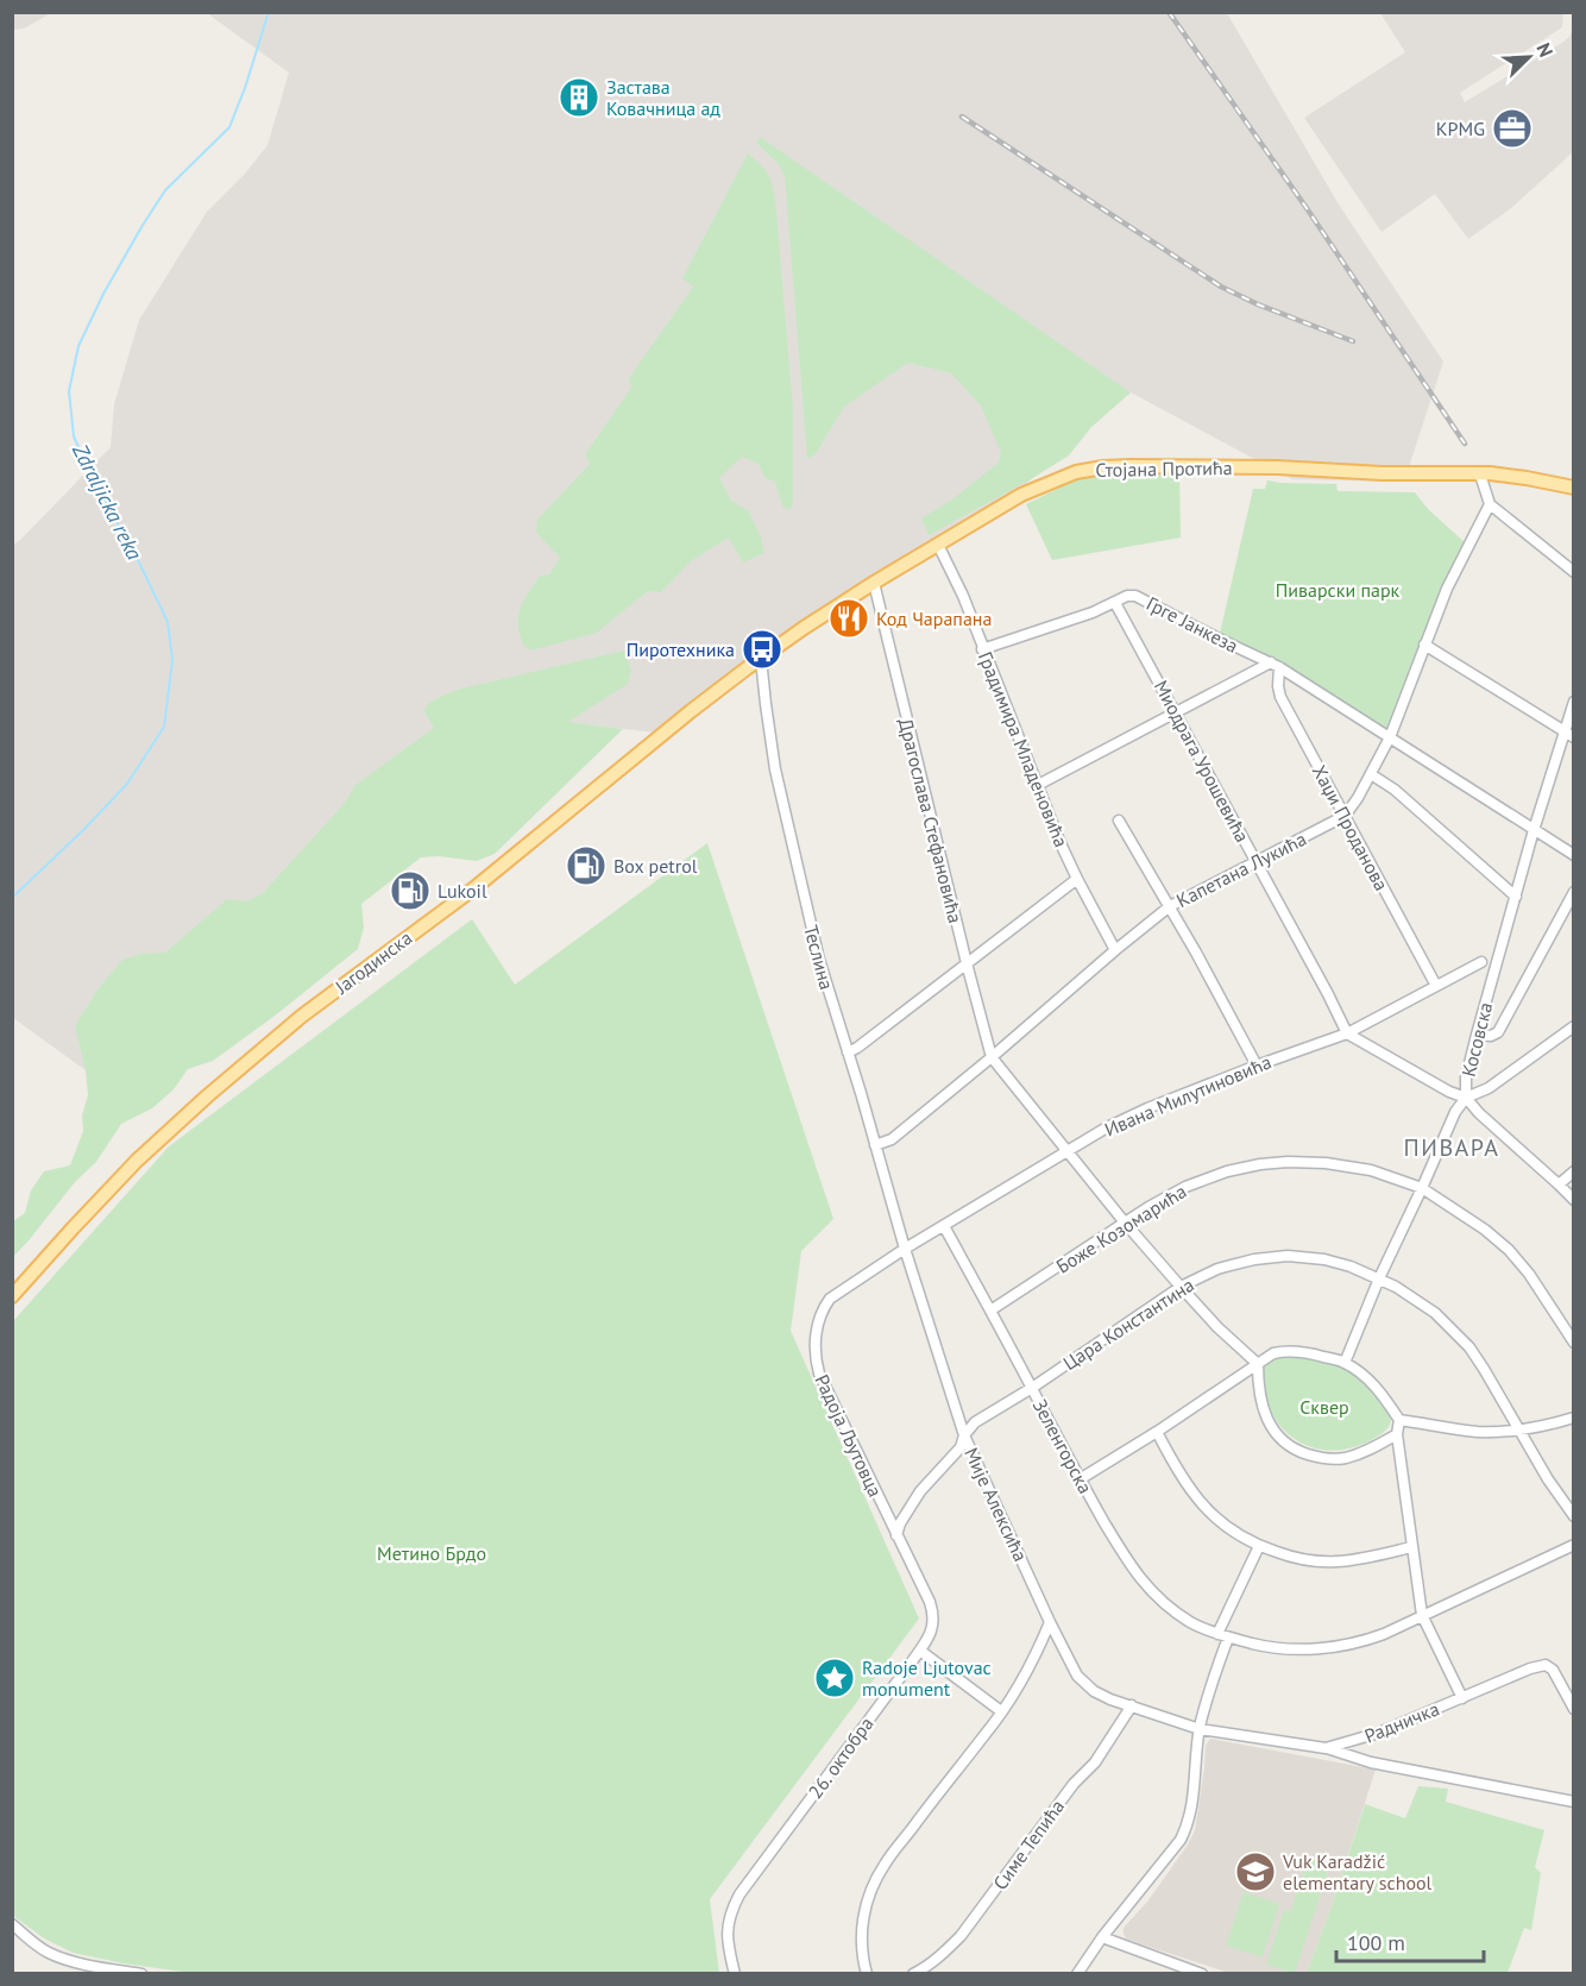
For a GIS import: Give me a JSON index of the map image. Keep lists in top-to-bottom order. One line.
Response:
{"streets":{"main road":["Стојана Протића","Јагодинска"],"street":["Грге Јанкеза","Градимира Младеновића","Миодрага Урошевића","Драгослава Стефановића","Хаџи Проданова","Капетана Лукића","Теслина","Косовска","Ивана Милутиновића","Боже Козомарића","Цара Константина","Радоја Љутовца","Зеленгорска","Мије Алексића","Радничка","26. октобра","Симе Тепића"]},"crossings":[["Стојана Протића","Градимира Младеновића"],["Стојана Протића","Драгослава Стефановића"],["Стојана Протића","Теслина"],["Стојана Протића","Јагодинска"],["Грге Јанкеза","Градимира Младеновића"],["Грге Јанкеза","Миодрага Урошевића"],["Грге Јанкеза","Хаџи Проданова"],["Грге Јанкеза","Косовска"],["Градимира Младеновића","Капетана Лукића"],["Миодрага Урошевића","Капетана Лукића"],["Миодрага Урошевића","Ивана Милутиновића"],["Драгослава Стефановића","Капетана Лукића"],["Хаџи Проданова","Капетана Лукића"],["Хаџи Проданова","Ивана Милутиновића"],["Капетана Лукића","Теслина"],["Теслина","Јагодинска"],["Теслина","Ивана Милутиновића"],["Теслина","Радоја Љутовца"],["Теслина","Мије Алексића"],["Косовска","Боже Козомарића"],["Косовска","Цара Константина"],["Ивана Милутиновића","Радоја Љутовца"],["Ивана Милутиновића","Зеленгорска"],["Ивана Милутиновића","Мије Алексића"],["Боже Козомарића","Зеленгорска"],["Цара Константина","Зеленгорска"],["Цара Константина","Мије Алексића"],["Радоја Љутовца","Мије Алексића"],["Радоја Љутовца","26. октобра"],["Мије Алексића","Радничка"],["Мије Алексића","Симе Тепића"]],"districts":["ПИВАРА"],"water":["Zdraljicka reka"],"parks":["Пиварски парк","Сквер","Метино Брдо"],"places":{"building":["Застава Ковачница ад"],"office":["KPMG"],"restaurant":["Код Чарапана"],"bus stop":["Пиротехника"],"fuel station":["Box petrol","Lukoil"],"place":["Radoje Ljutovac monument"],"school or university":["Vuk Karadžić elementary school"]},"scale_bar":"100 m","north":"top right"}
